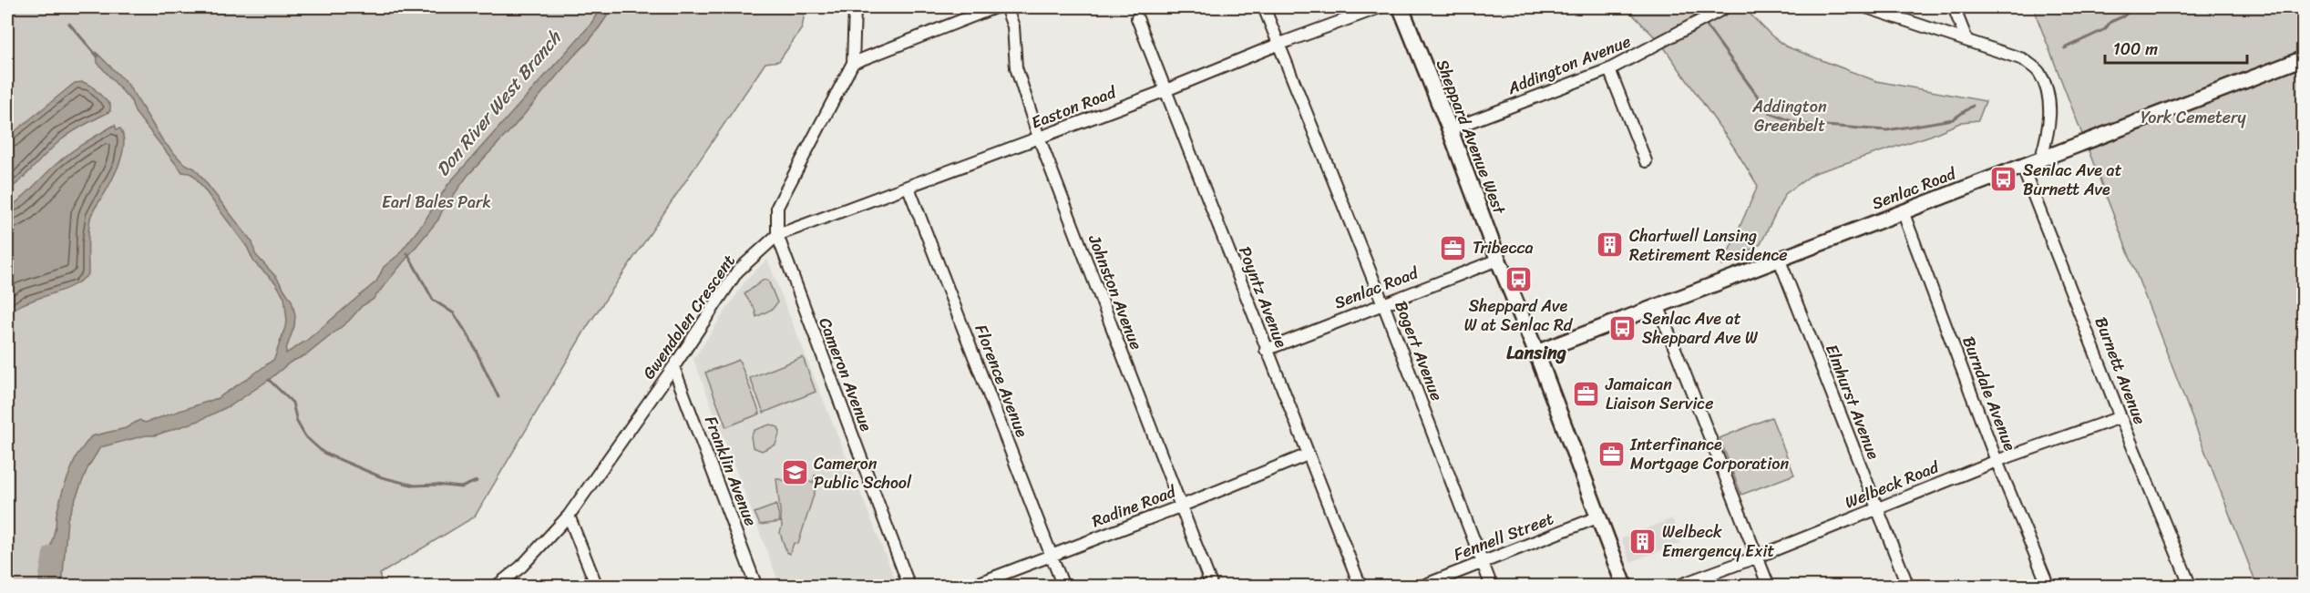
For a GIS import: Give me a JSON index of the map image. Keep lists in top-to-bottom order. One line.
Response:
{"streets":{"main road":["Sheppard Avenue West"],"street":["Addington Avenue","Easton Road","Senlac Road","Johnston Avenue","Poyntz Avenue","Gwendolen Crescent","Bogert Avenue","Burnett Avenue","Cameron Avenue","Florence Avenue","Burndale Avenue","Elmhurst Avenue","Franklin Avenue","Welbeck Road","Radine Road","Fennell Street"]},"crossings":[["Addington Avenue","Sheppard Avenue West"],["Easton Road","Johnston Avenue"],["Easton Road","Poyntz Avenue"],["Easton Road","Gwendolen Crescent"],["Easton Road","Bogert Avenue"],["Easton Road","Cameron Avenue"],["Easton Road","Florence Avenue"],["Sheppard Avenue West","Senlac Road"],["Sheppard Avenue West","Fennell Street"],["Senlac Road","Poyntz Avenue"],["Senlac Road","Bogert Avenue"],["Senlac Road","Burnett Avenue"],["Senlac Road","Burndale Avenue"],["Senlac Road","Elmhurst Avenue"],["Johnston Avenue","Radine Road"],["Poyntz Avenue","Radine Road"],["Gwendolen Crescent","Cameron Avenue"],["Gwendolen Crescent","Franklin Avenue"],["Bogert Avenue","Fennell Street"],["Burnett Avenue","Welbeck Road"],["Florence Avenue","Radine Road"],["Burndale Avenue","Welbeck Road"],["Elmhurst Avenue","Welbeck Road"]],"districts":["Lansing"],"water":["Don River West Branch"],"parks":["Addington Greenbelt","York Cemetery","Earl Bales Park"],"places":{"bus stop":["Senlac Ave at Burnett Ave","Sheppard Ave W at Senlac Rd","Senlac Ave at Sheppard Ave W"],"building":["Chartwell Lansing Retirement Residence","Welbeck Emergency Exit"],"office":["Tribecca","Jamaican Liaison Service","Interfinance Mortgage Corporation"],"school or university":["Cameron Public School"]},"scale_bar":"100 m"}
